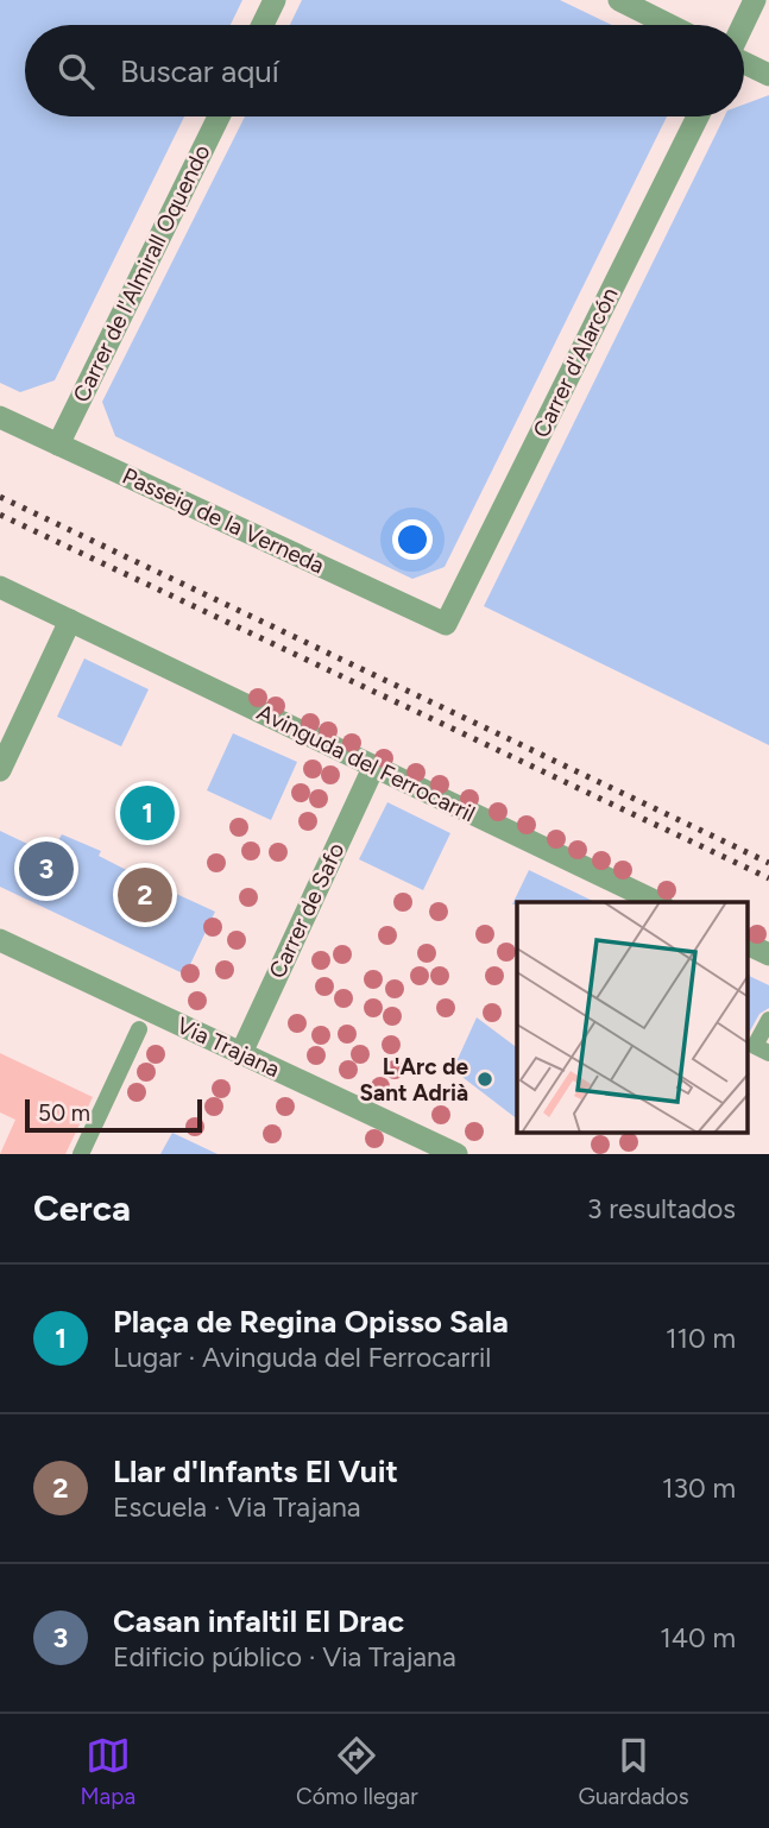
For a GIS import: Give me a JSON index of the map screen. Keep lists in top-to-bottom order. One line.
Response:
{"streets":{"street":["Carrer de l'Almirall Oquendo","Carrer d'Alarcón","Passeig de la Verneda","Avinguda del Ferrocarril","Carrer de Safo","Via Trajana"]},"crossings":[["Carrer de l'Almirall Oquendo","Passeig de la Verneda"],["Carrer d'Alarcón","Passeig de la Verneda"],["Avinguda del Ferrocarril","Carrer de Safo"],["Carrer de Safo","Via Trajana"]],"places":["L'Arc de Sant Adrià"],"scale_bar":"50 m","page":{"search":"Buscar aquí","pins":["1","3","2"],"scale":"50 m","heading":["Cerca","3 resultados"],"list":[{"mark":"1","name":"Plaça de Regina Opisso Sala","note":"Lugar · Avinguda del Ferrocarril","value":"110 m"},{"mark":"2","name":"Llar d'Infants El Vuit","note":"Escuela · Via Trajana","value":"130 m"},{"mark":"3","name":"Casan infaltil El Drac","note":"Edificio público · Via Trajana","value":"140 m"}],"nav":["Mapa","Cómo llegar","Guardados"]}}
